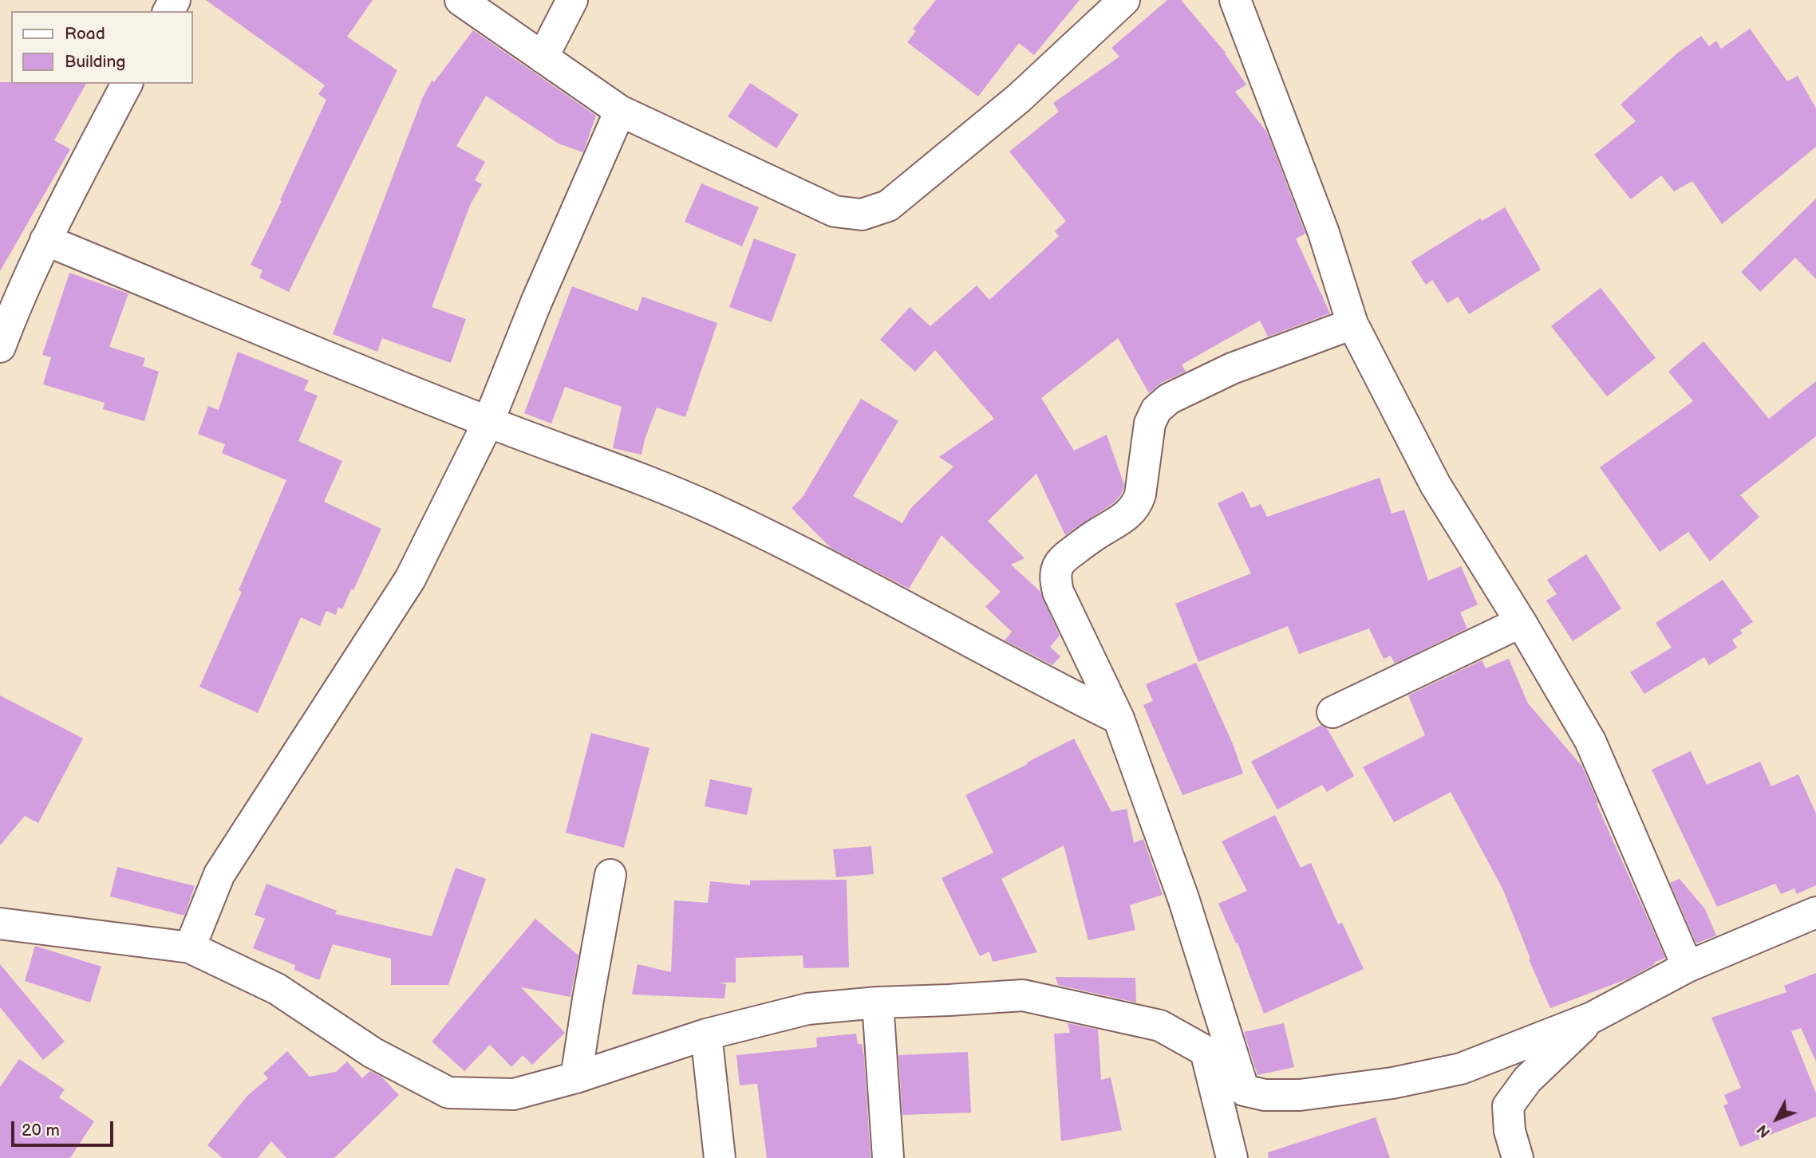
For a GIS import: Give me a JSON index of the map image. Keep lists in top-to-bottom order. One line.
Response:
{"legend":["Road","Building"],"scale_bar":"20 m","north":"bottom left"}
